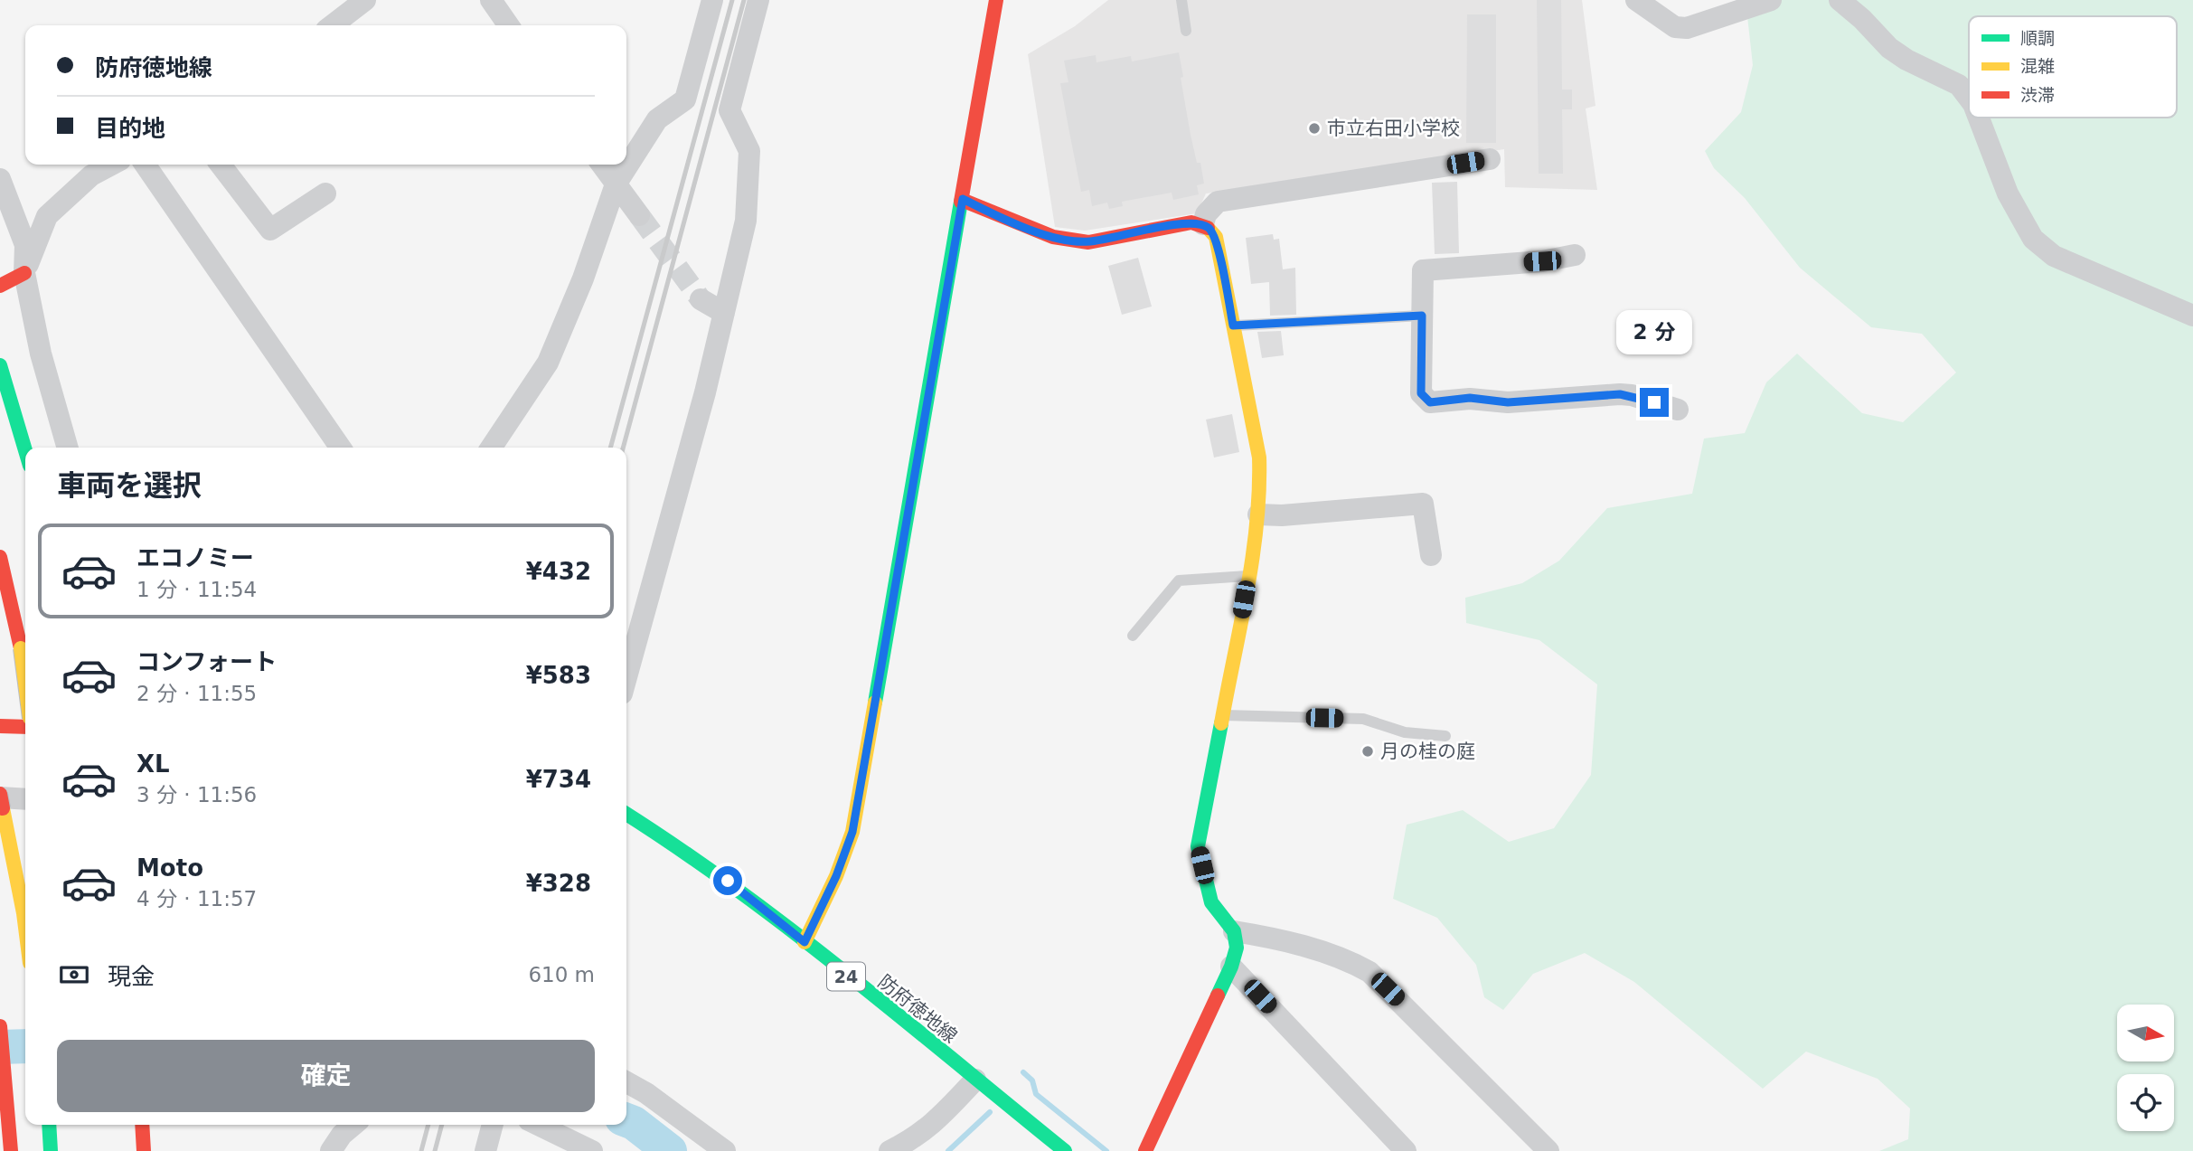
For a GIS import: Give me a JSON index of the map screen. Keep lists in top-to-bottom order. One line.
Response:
{"streets":{"main road":["24","防府徳地線"]},"places":["市立右田小学校","月の桂の庭"],"legend":["順調","混雑","渋滞"],"north":"right","page":{"banner":["防府徳地線","目的地"],"bubble":"2 分","heading":"車両を選択","list":[{"name":"エコノミー","note":"1 分 · 11:54","value":"¥432"},{"name":"コンフォート","note":"2 分 · 11:55","value":"¥583"},{"name":"XL","note":"3 分 · 11:56","value":"¥734"},{"name":"Moto","note":"4 分 · 11:57","value":"¥328"}],"pay":["現金","610 m"],"buttons":"確定"}}
